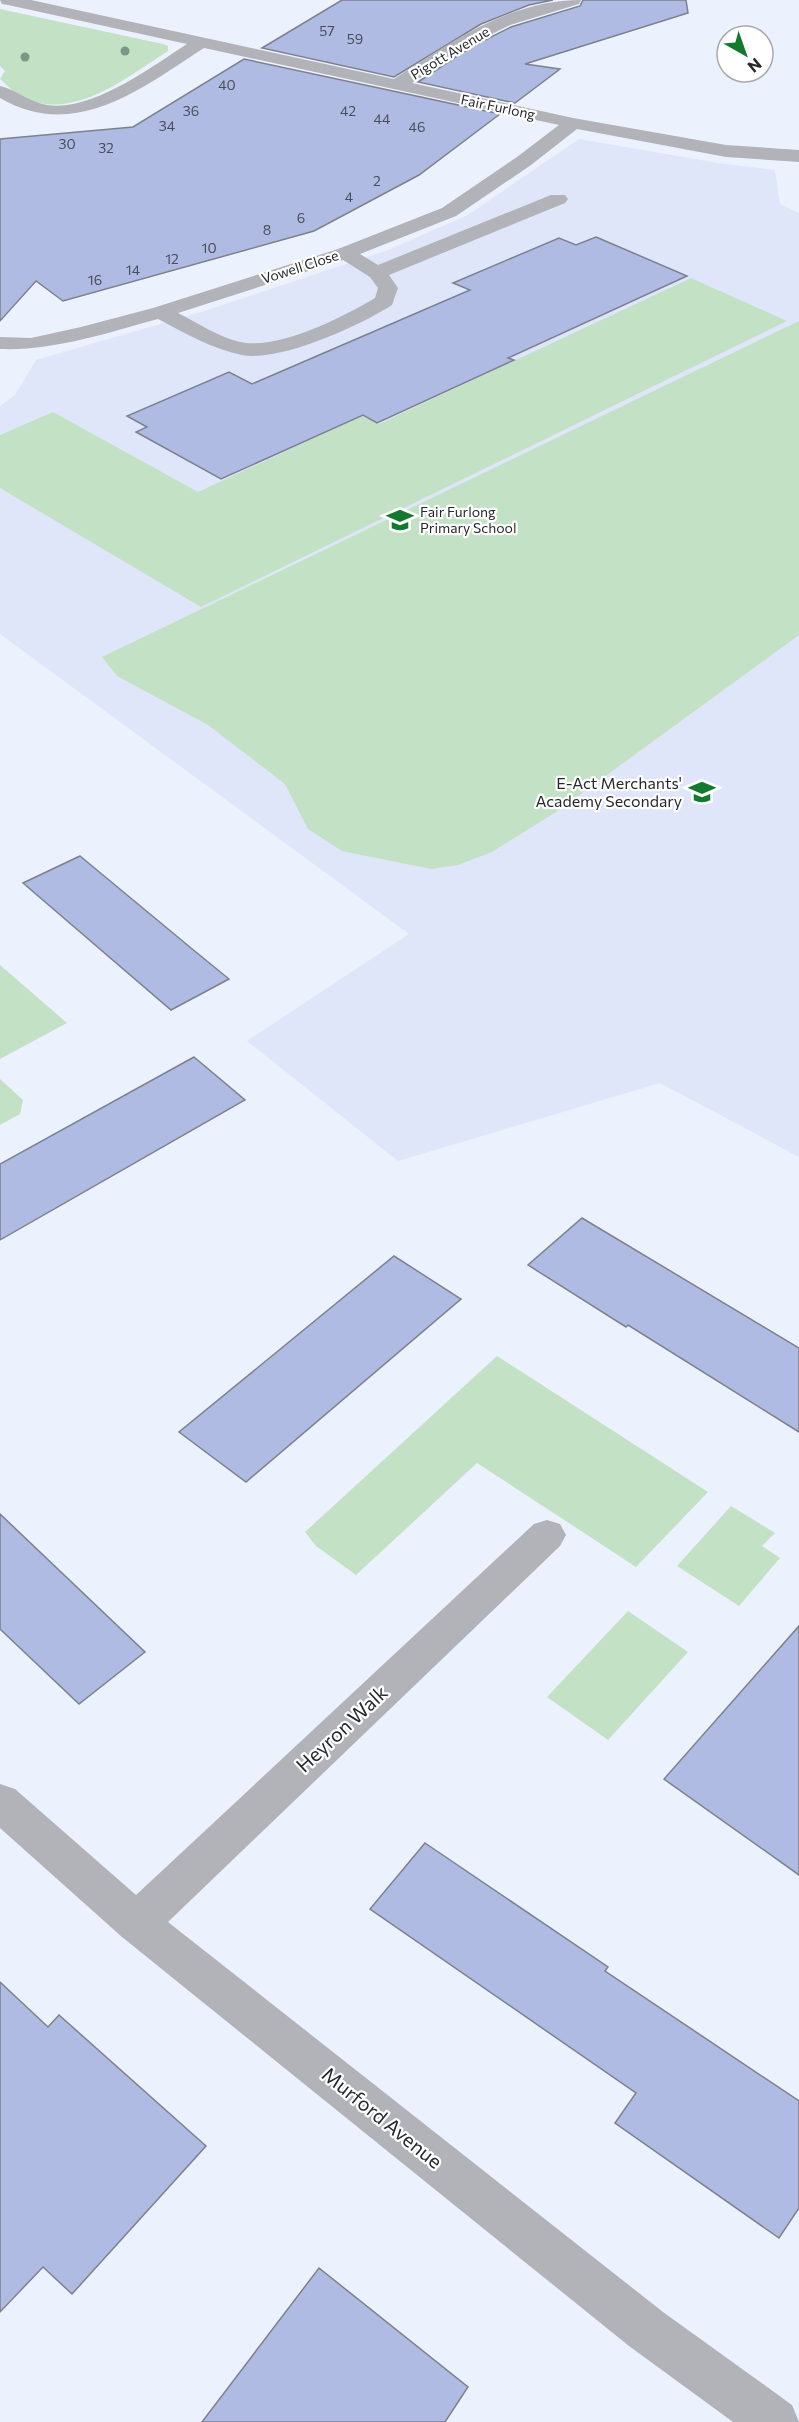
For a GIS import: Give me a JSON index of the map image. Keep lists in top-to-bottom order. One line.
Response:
{"streets":{"street":["Pigott Avenue","Fair Furlong","Vowell Close","Heyron Walk","Murford Avenue"]},"crossings":[["Pigott Avenue","Fair Furlong"],["Fair Furlong","Vowell Close"],["Heyron Walk","Murford Avenue"]],"places":{"school or university":["Fair Furlong Primary School","E-Act Merchants' Academy Secondary"]},"house_numbers":["57","59","40","36","42","44","34","46","30","32","2","4","6","8","10","12","14","16"],"north":"bottom right"}
